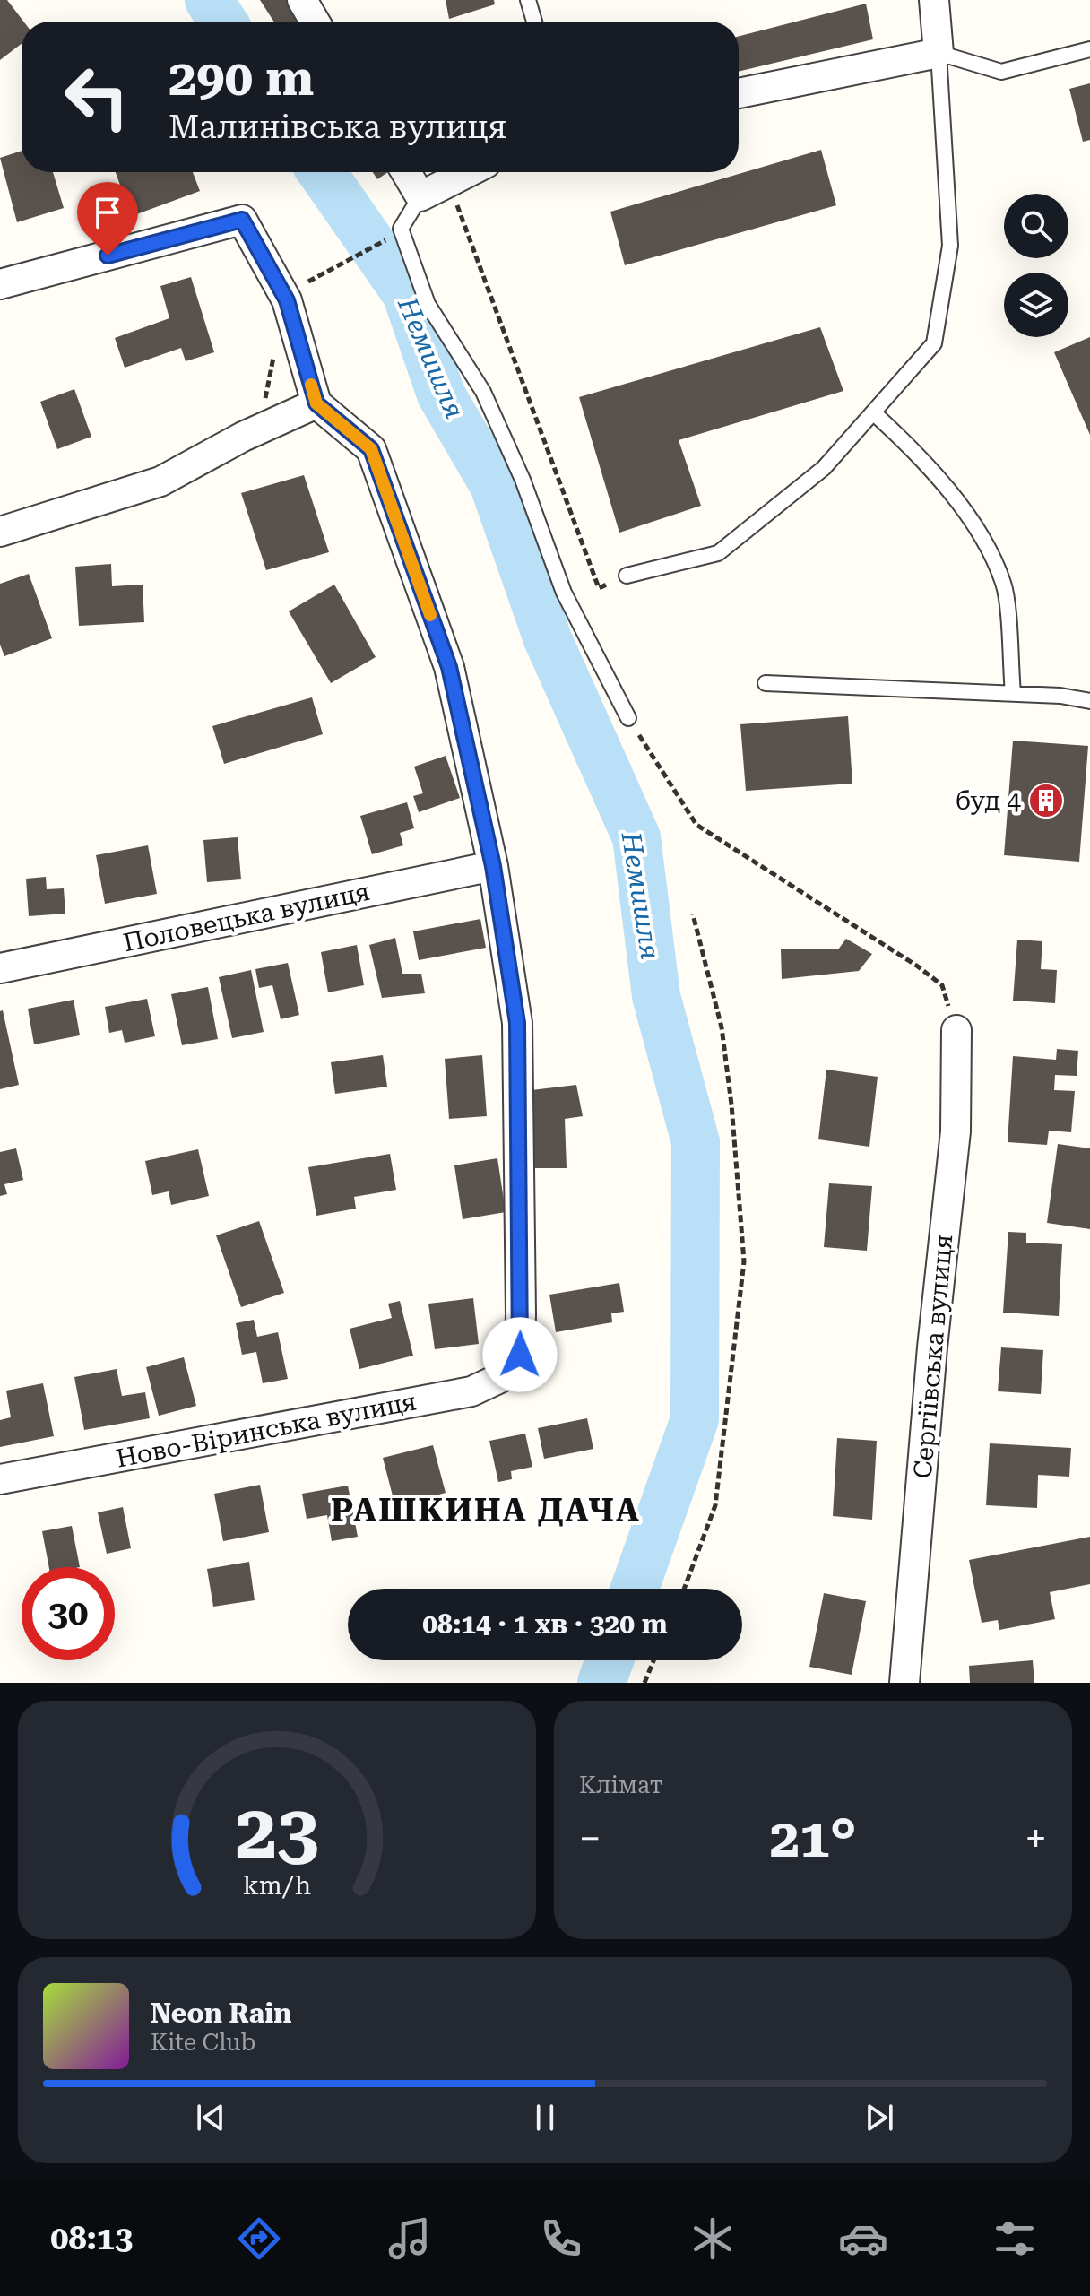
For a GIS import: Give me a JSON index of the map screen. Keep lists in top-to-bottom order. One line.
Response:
{"streets":{"street":["Половецька вулиця","Сергіївська вулиця","Ново-Віринська вулиця"]},"crossings":[["Половецька вулиця","Ново-Віринська вулиця"]],"districts":["РАШКИНА ДАЧА"],"water":["Немишля"],"places":{"building":["буд 4"]},"page":{"turn":["290 m","Малинівська вулиця"],"limit":"30","trip":"08:14 · 1 хв · 320 m","tile":"Клімат","heat":["−","21°","+"],"song":["Neon Rain","Kite Club"],"tabs":"08:13","gauge":["23","km/h"]}}
